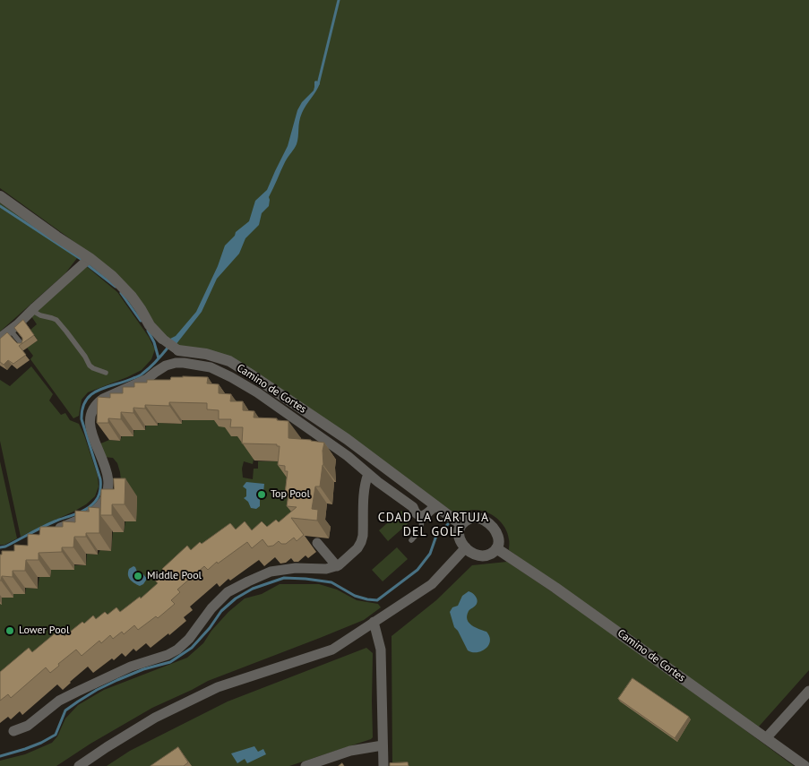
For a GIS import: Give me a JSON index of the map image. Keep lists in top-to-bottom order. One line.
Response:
{"streets":{"street":["Camino de Cortes"]},"districts":["CDAD LA CARTUJA DEL GOLF"],"places":["Top Pool","Middle Pool","Lower Pool"]}
